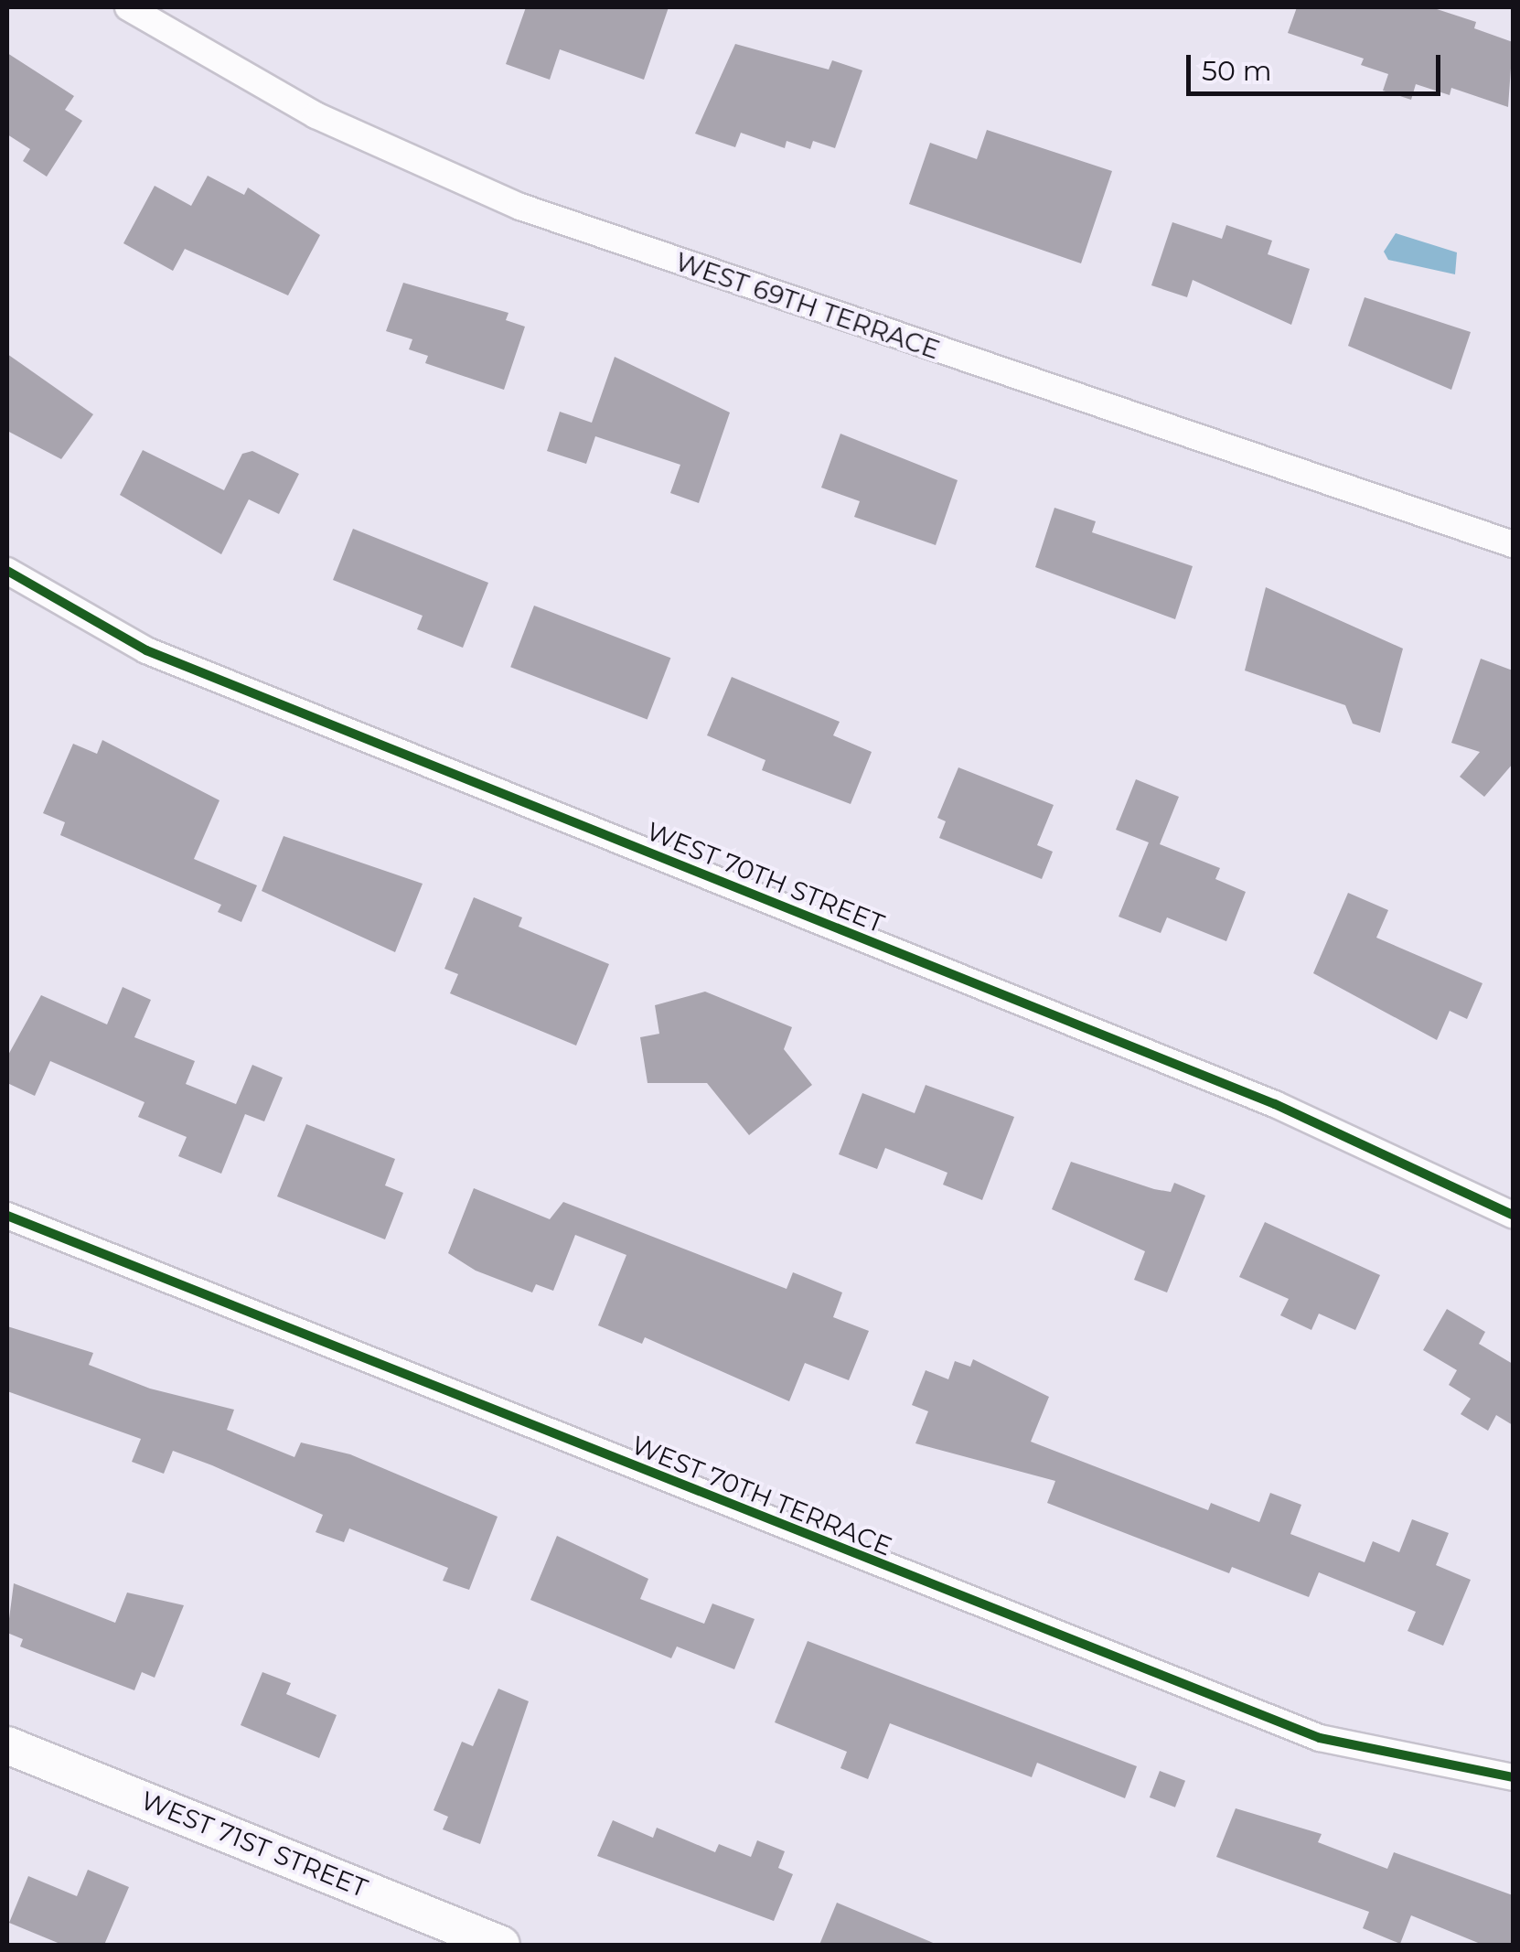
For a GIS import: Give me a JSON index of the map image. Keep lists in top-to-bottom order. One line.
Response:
{"streets":{"street":["WEST 69TH TERRACE","WEST 70TH STREET","WEST 70TH TERRACE","WEST 71ST STREET"]},"scale_bar":"50 m"}
